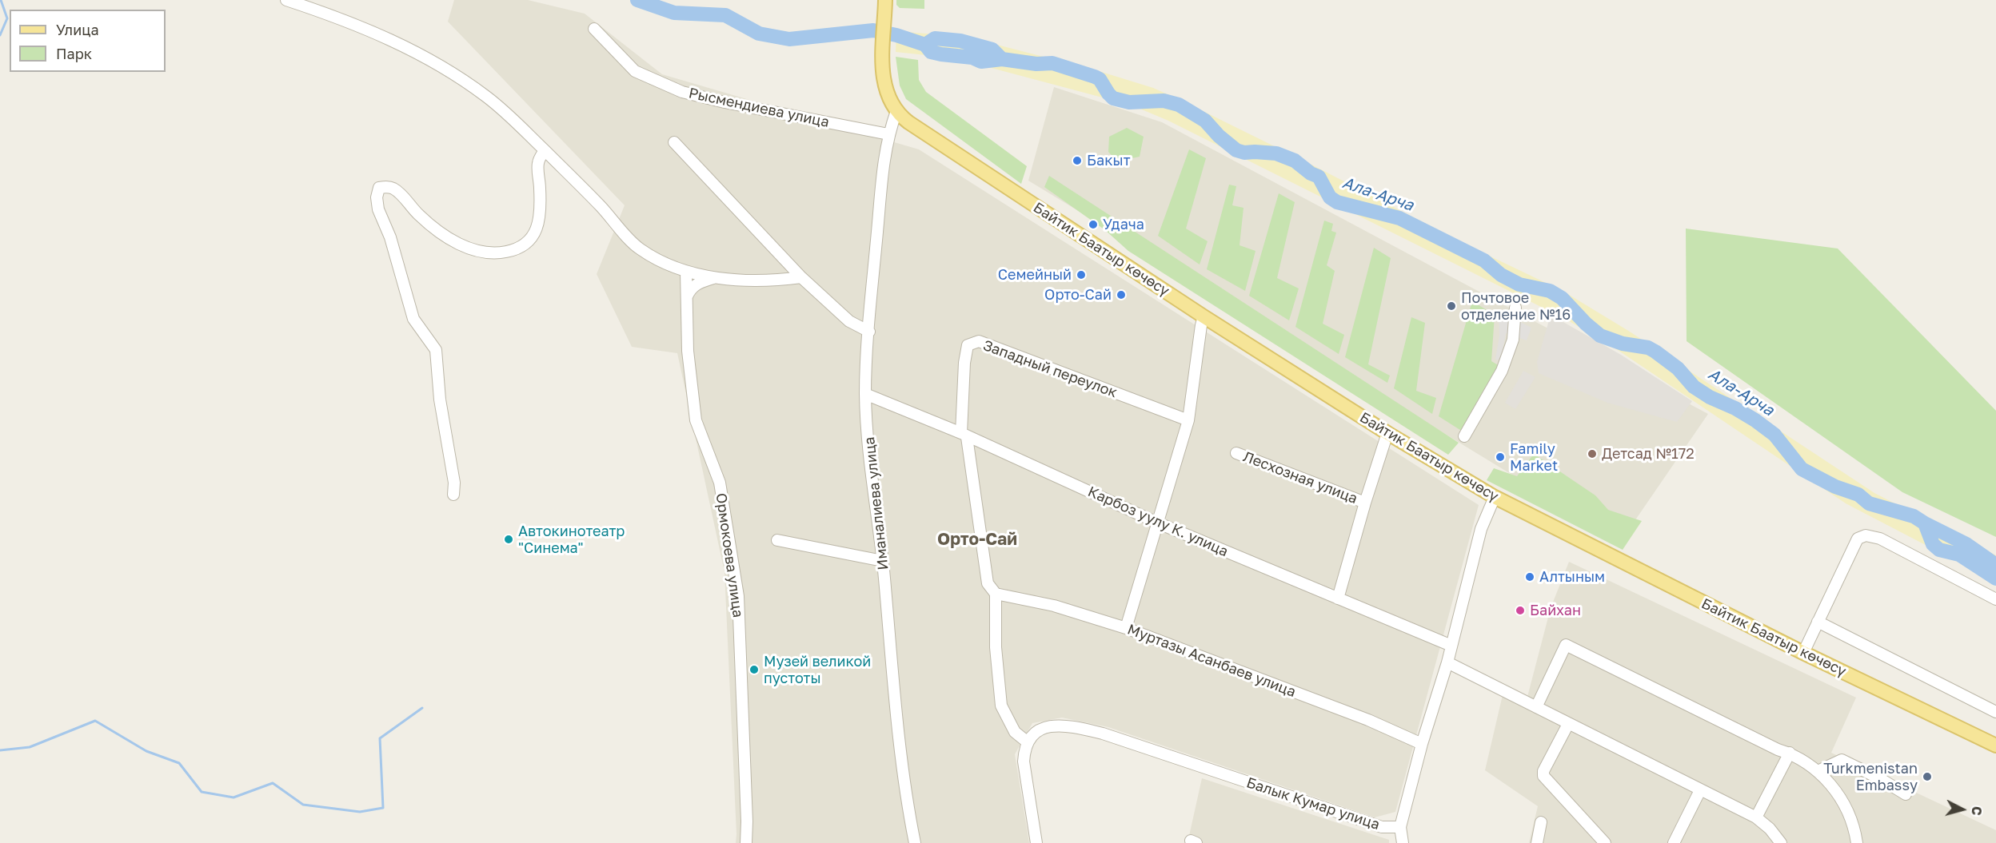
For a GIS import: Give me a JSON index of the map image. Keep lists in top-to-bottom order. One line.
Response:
{"streets":{"main road":["Байтик Баатыр көчөсү"],"street":["Рысмендиева улица","Западный переулок","Лесхозная улица","Иманалиева улица","Карбоз уулу К. улица","Ормокоева улица","Муртазы Асанбаев улица","Балык Кумар улица"]},"crossings":[["Рысмендиева улица","Иманалиева улица"],["Байтик Баатыр көчөсү","Лесхозная улица"],["Байтик Баатыр көчөсү","Иманалиева улица"],["Байтик Баатыр көчөсү","Балык Кумар улица"],["Западный переулок","Карбоз уулу К. улица"],["Лесхозная улица","Карбоз уулу К. улица"],["Иманалиева улица","Карбоз уулу К. улица"],["Карбоз уулу К. улица","Балык Кумар улица"],["Муртазы Асанбаев улица","Балык Кумар улица"]],"districts":["Орто-Сай"],"water":["Ала-Арча"],"places":["Бакыт","Удача","Семейный","Орто-Сай","Почтовое отделение №16","Детсад №172","Family Market","Автокинотеатр \"Синема\"","Алтыным","Байхан","Музей великой пустоты","Turkmenistan Embassy"],"legend":["Улица","Парк"],"north":"right"}
